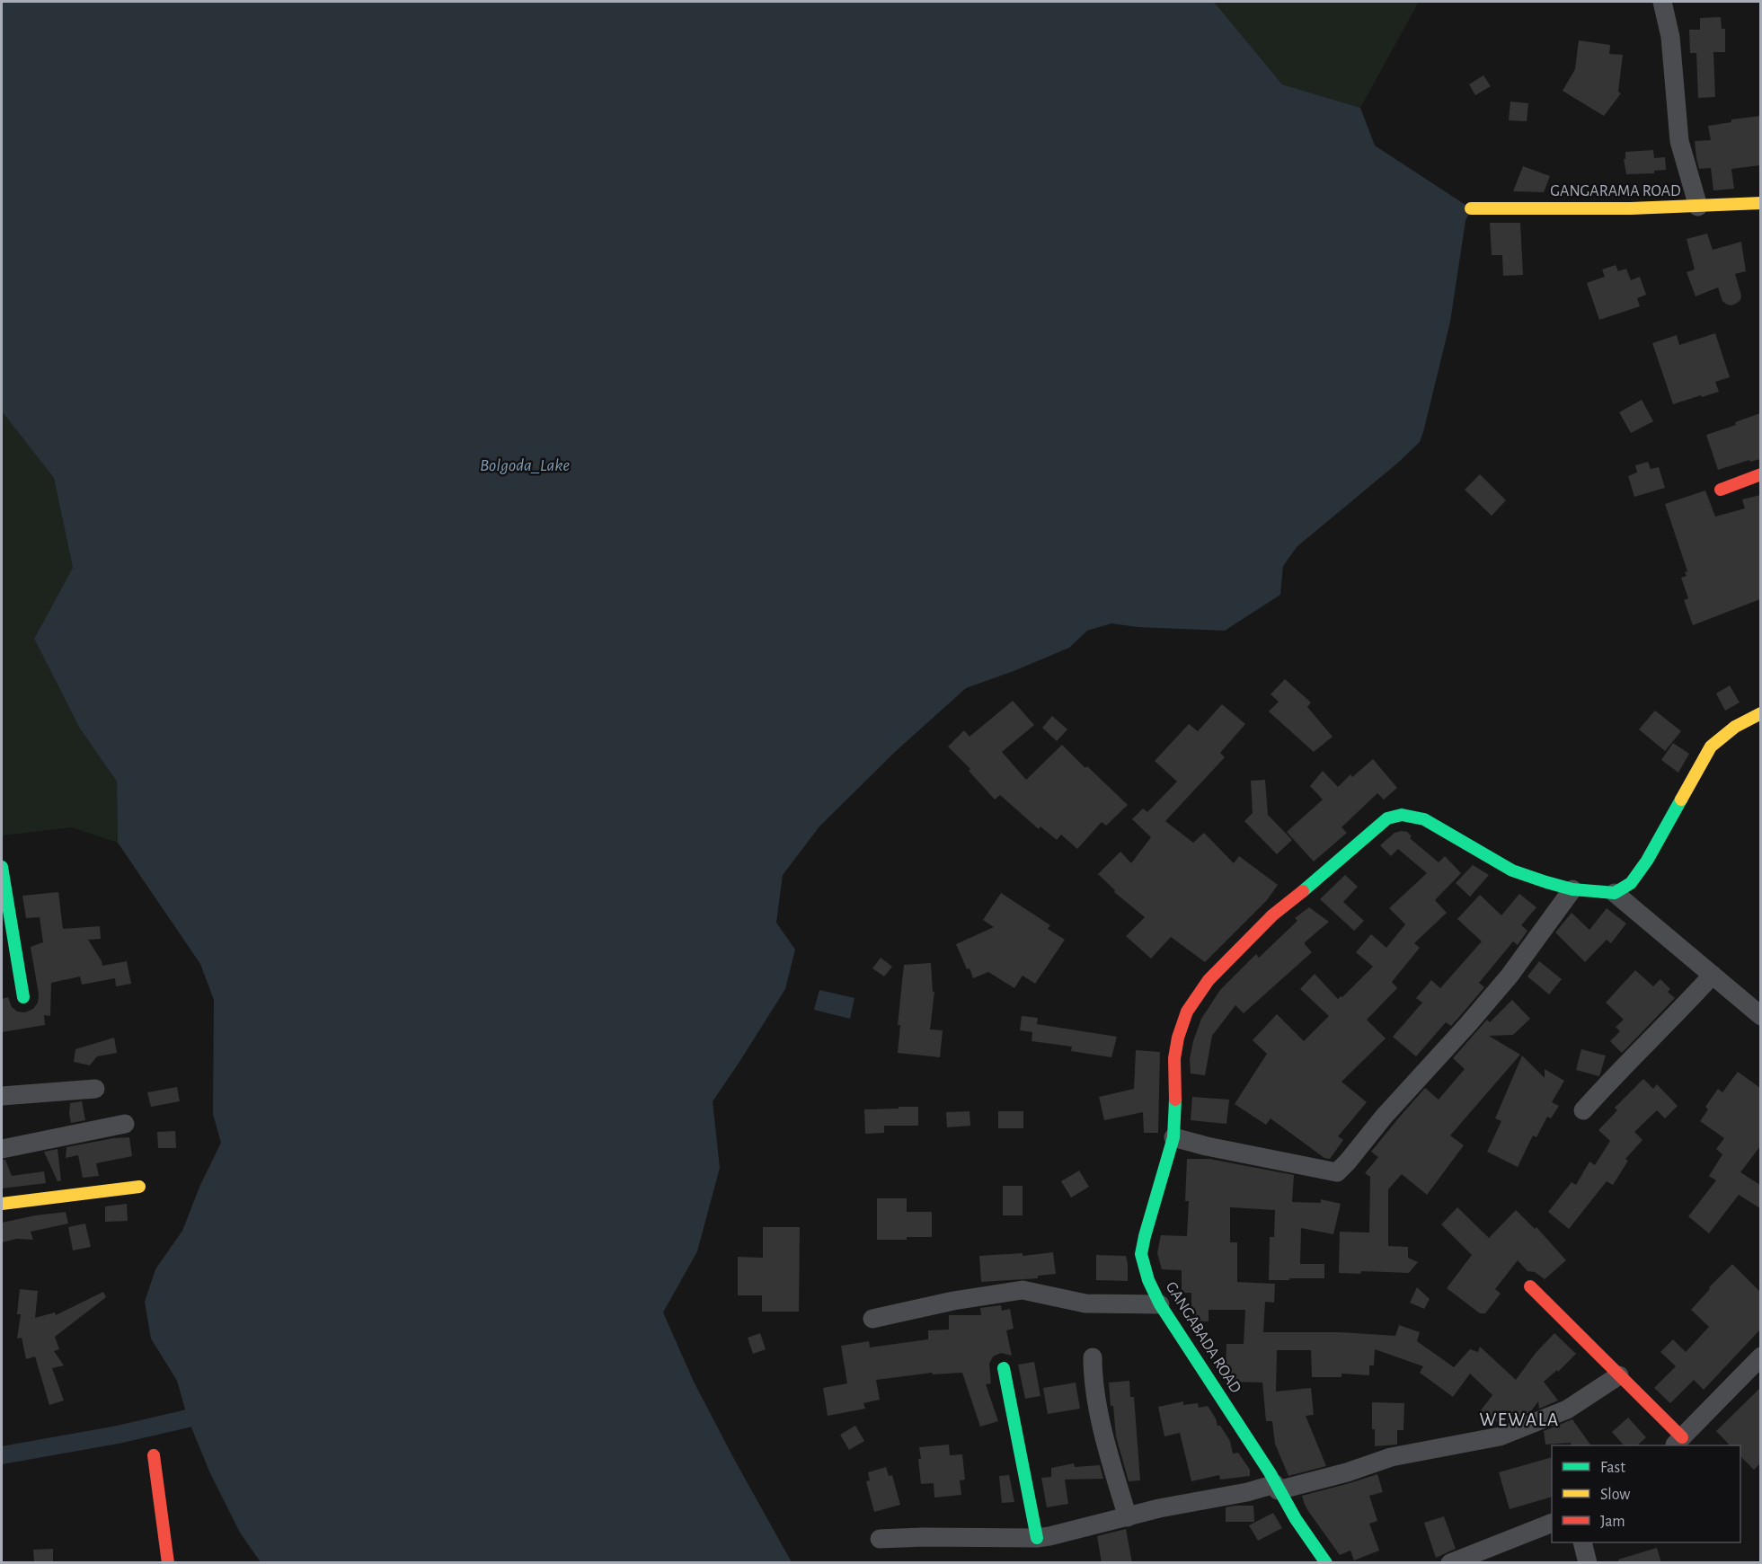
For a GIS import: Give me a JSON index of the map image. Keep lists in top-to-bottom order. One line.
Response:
{"streets":{"street":["GANGARAMA ROAD","GANGABADA ROAD"]},"districts":["WEWALA"],"water":["Bolgoda_Lake"],"legend":["Fast","Slow","Jam"]}
